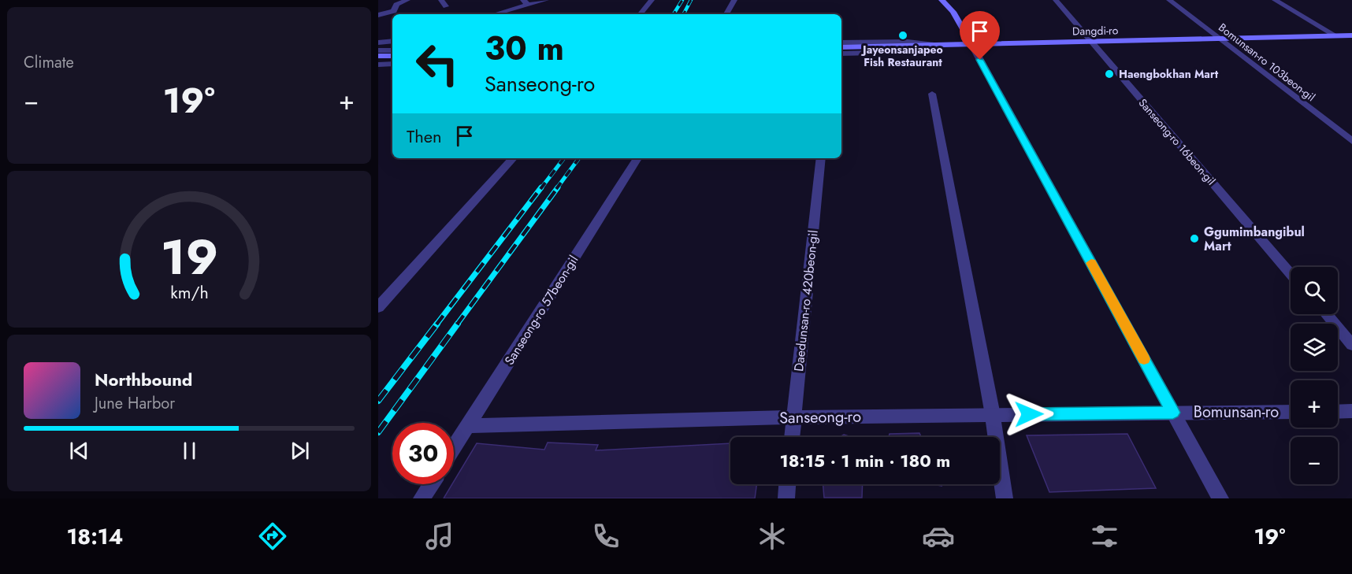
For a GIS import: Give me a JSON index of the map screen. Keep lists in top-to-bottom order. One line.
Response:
{"streets":{"main road":["Dangdi-ro"],"street":["Bomunsan-ro 103beon-gil","Sanseong-ro 16beon-gil","Daedunsan-ro 420beon-gil","Sanseong-ro 57beon-gil","Bomunsan-ro","Sanseong-ro"]},"crossings":[["Dangdi-ro","Bomunsan-ro 103beon-gil"],["Dangdi-ro","Sanseong-ro 16beon-gil"],["Daedunsan-ro 420beon-gil","Sanseong-ro"],["Sanseong-ro 57beon-gil","Sanseong-ro"],["Bomunsan-ro","Sanseong-ro"]],"places":["Jayeonsanjapeo Fish Restaurant","Haengbokhan Mart","Ggumimbangibul Mart"],"page":{"tile":"Climate","turn":["30 m","Sanseong-ro"],"heat":["−","19°","+"],"then":"Then","map_buttons":["+","−"],"song":["Northbound","June Harbor"],"limit":"30","trip":"18:15 · 1 min · 180 m","tabs":["18:14","19°"],"gauge":["19","km/h"]}}
